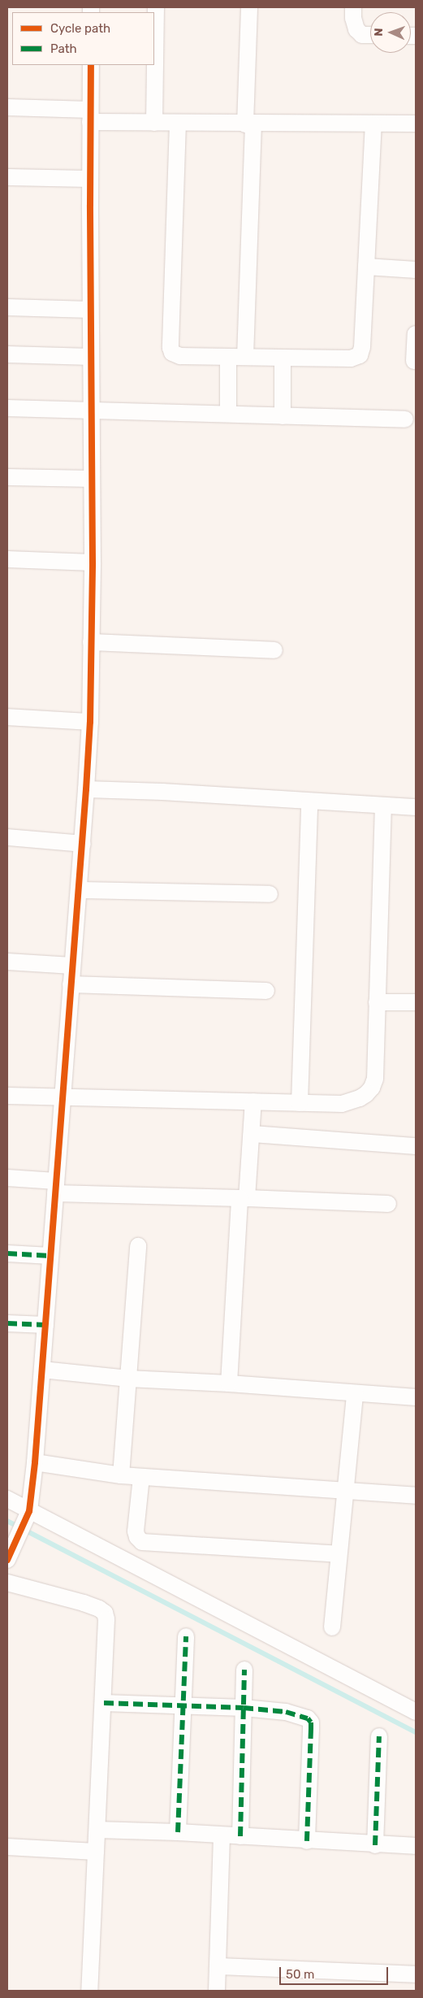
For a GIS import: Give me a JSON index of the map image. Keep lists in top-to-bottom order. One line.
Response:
{"legend":["Cycle path","Path"],"scale_bar":"50 m","north":"left"}
